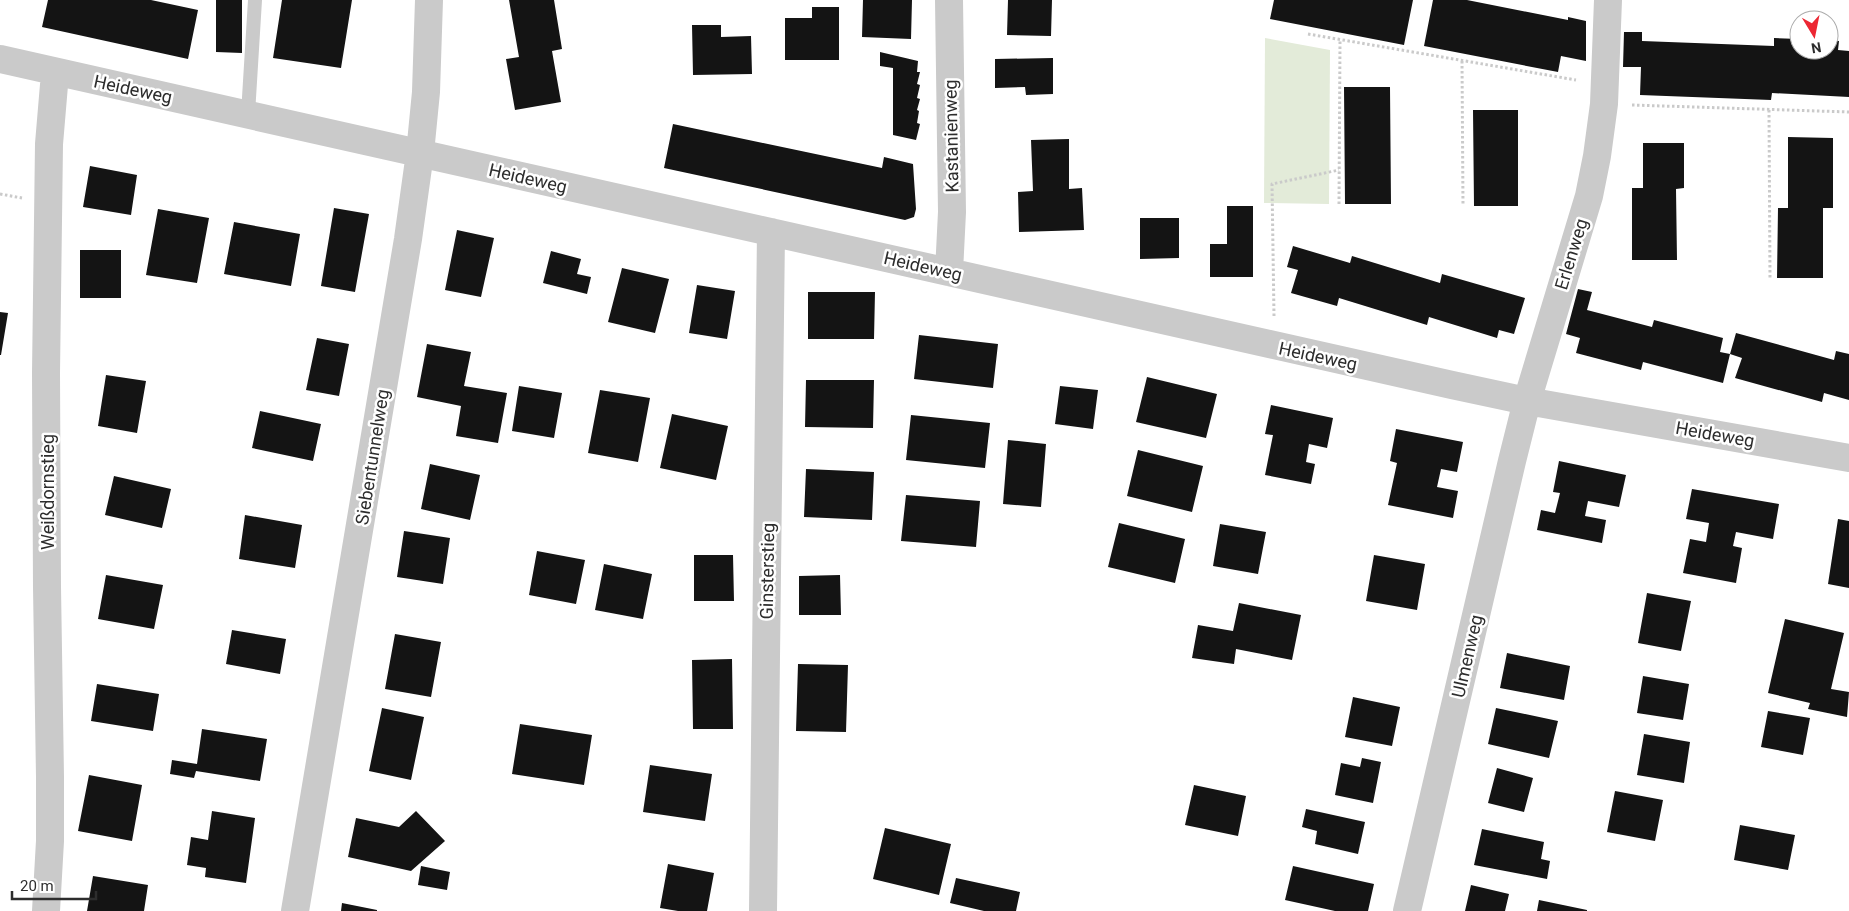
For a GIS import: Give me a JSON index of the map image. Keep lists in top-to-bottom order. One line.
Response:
{"streets":{"street":["Heideweg","Kastanienweg","Erlenweg","Siebentunnelweg","Weißdornstieg","Ginsterstieg","Ulmenweg"]},"crossings":[["Heideweg","Kastanienweg"],["Heideweg","Erlenweg"],["Heideweg","Siebentunnelweg"],["Heideweg","Weißdornstieg"],["Heideweg","Ginsterstieg"],["Heideweg","Ulmenweg"],["Erlenweg","Ulmenweg"]],"scale_bar":"20 m","north":"bottom"}
